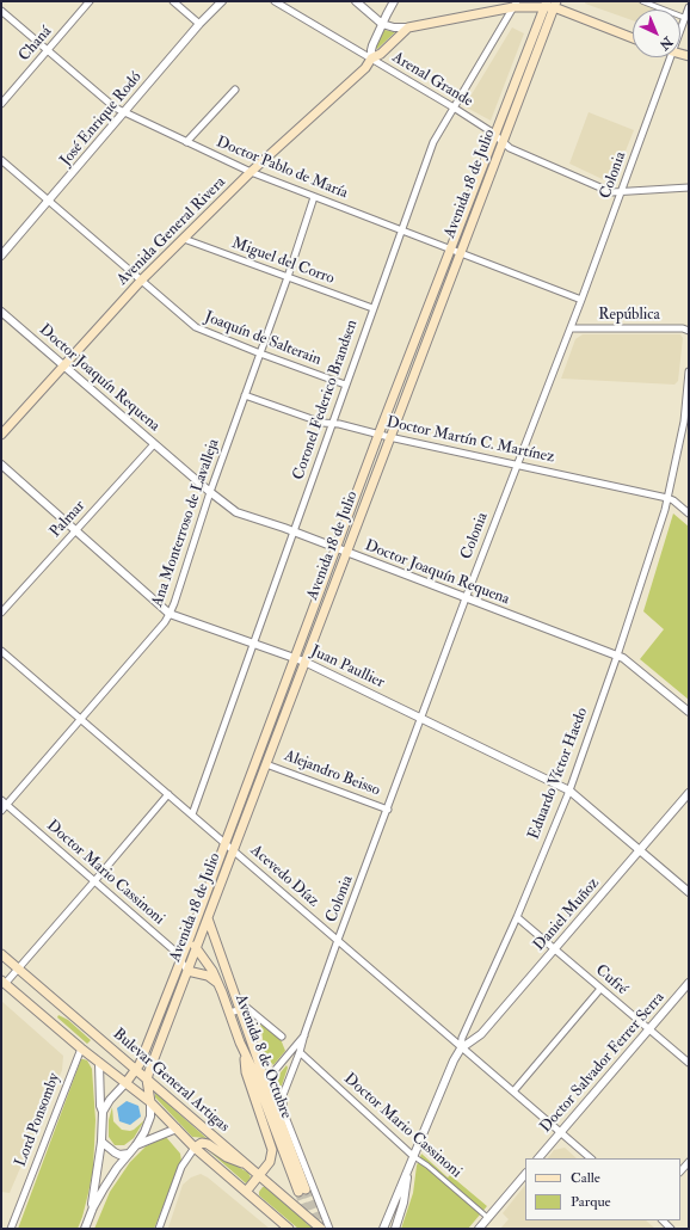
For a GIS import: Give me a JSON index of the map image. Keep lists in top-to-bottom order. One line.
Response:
{"streets":{"main road":["Avenida 18 de Julio","Avenida General Rivera","Avenida 8 de Octubre","Bulevar General Artigas"],"street":["Chaná","Arenal Grande","José Enrique Rodó","Doctor Pablo de María","Colonia","Miguel del Corro","República","Joaquín de Salterain","Doctor Joaquín Requena","Coronel Federico Brandsen","Doctor Martín C. Martínez","Palmar","Ana Monterroso de Lavalleja","Juan Paullier","Alejandro Beisso","Eduardo Víctor Haedo","Doctor Mario Cassinoni","Acevedo Díaz","Daniel Muñoz","Cufré","Doctor Salvador Ferrer Serra","Lord Ponsomby"]},"crossings":[["Chaná","Doctor Pablo de María"],["Arenal Grande","Colonia"],["Arenal Grande","Avenida 18 de Julio"],["Arenal Grande","Avenida General Rivera"],["Arenal Grande","Coronel Federico Brandsen"],["José Enrique Rodó","Doctor Pablo de María"],["José Enrique Rodó","Joaquín de Salterain"],["Doctor Pablo de María","Colonia"],["Doctor Pablo de María","Avenida 18 de Julio"],["Doctor Pablo de María","Avenida General Rivera"],["Doctor Pablo de María","Coronel Federico Brandsen"],["Doctor Pablo de María","Ana Monterroso de Lavalleja"],["Colonia","República"],["Colonia","Doctor Joaquín Requena"],["Colonia","Doctor Martín C. Martínez"],["Colonia","Juan Paullier"],["Colonia","Alejandro Beisso"],["Colonia","Doctor Mario Cassinoni"],["Colonia","Acevedo Díaz"],["Colonia","Avenida 8 de Octubre"],["Avenida 18 de Julio","Doctor Joaquín Requena"],["Avenida 18 de Julio","Doctor Martín C. Martínez"],["Avenida 18 de Julio","Juan Paullier"],["Avenida 18 de Julio","Alejandro Beisso"],["Avenida 18 de Julio","Doctor Mario Cassinoni"],["Avenida 18 de Julio","Acevedo Díaz"],["Avenida 18 de Julio","Avenida 8 de Octubre"],["Avenida 18 de Julio","Bulevar General Artigas"],["Avenida General Rivera","Miguel del Corro"],["Avenida General Rivera","Joaquín de Salterain"],["Avenida General Rivera","Doctor Joaquín Requena"],["Miguel del Corro","Coronel Federico Brandsen"],["Miguel del Corro","Ana Monterroso de Lavalleja"],["Joaquín de Salterain","Coronel Federico Brandsen"],["Joaquín de Salterain","Ana Monterroso de Lavalleja"],["Doctor Joaquín Requena","Coronel Federico Brandsen"],["Doctor Joaquín Requena","Palmar"],["Doctor Joaquín Requena","Ana Monterroso de Lavalleja"],["Doctor Joaquín Requena","Eduardo Víctor Haedo"],["Coronel Federico Brandsen","Doctor Martín C. Martínez"],["Coronel Federico Brandsen","Juan Paullier"],["Coronel Federico Brandsen","Acevedo Díaz"],["Doctor Martín C. Martínez","Ana Monterroso de Lavalleja"],["Doctor Martín C. Martínez","Eduardo Víctor Haedo"],["Palmar","Juan Paullier"],["Ana Monterroso de Lavalleja","Juan Paullier"],["Ana Monterroso de Lavalleja","Doctor Mario Cassinoni"],["Ana Monterroso de Lavalleja","Acevedo Díaz"],["Juan Paullier","Eduardo Víctor Haedo"],["Juan Paullier","Daniel Muñoz"],["Eduardo Víctor Haedo","Doctor Mario Cassinoni"],["Eduardo Víctor Haedo","Acevedo Díaz"],["Eduardo Víctor Haedo","Daniel Muñoz"],["Eduardo Víctor Haedo","Cufré"],["Acevedo Díaz","Daniel Muñoz"],["Acevedo Díaz","Doctor Salvador Ferrer Serra"],["Daniel Muñoz","Cufré"],["Cufré","Doctor Salvador Ferrer Serra"],["Bulevar General Artigas","Lord Ponsomby"]],"legend":["Calle","Parque"],"north":"bottom right"}
